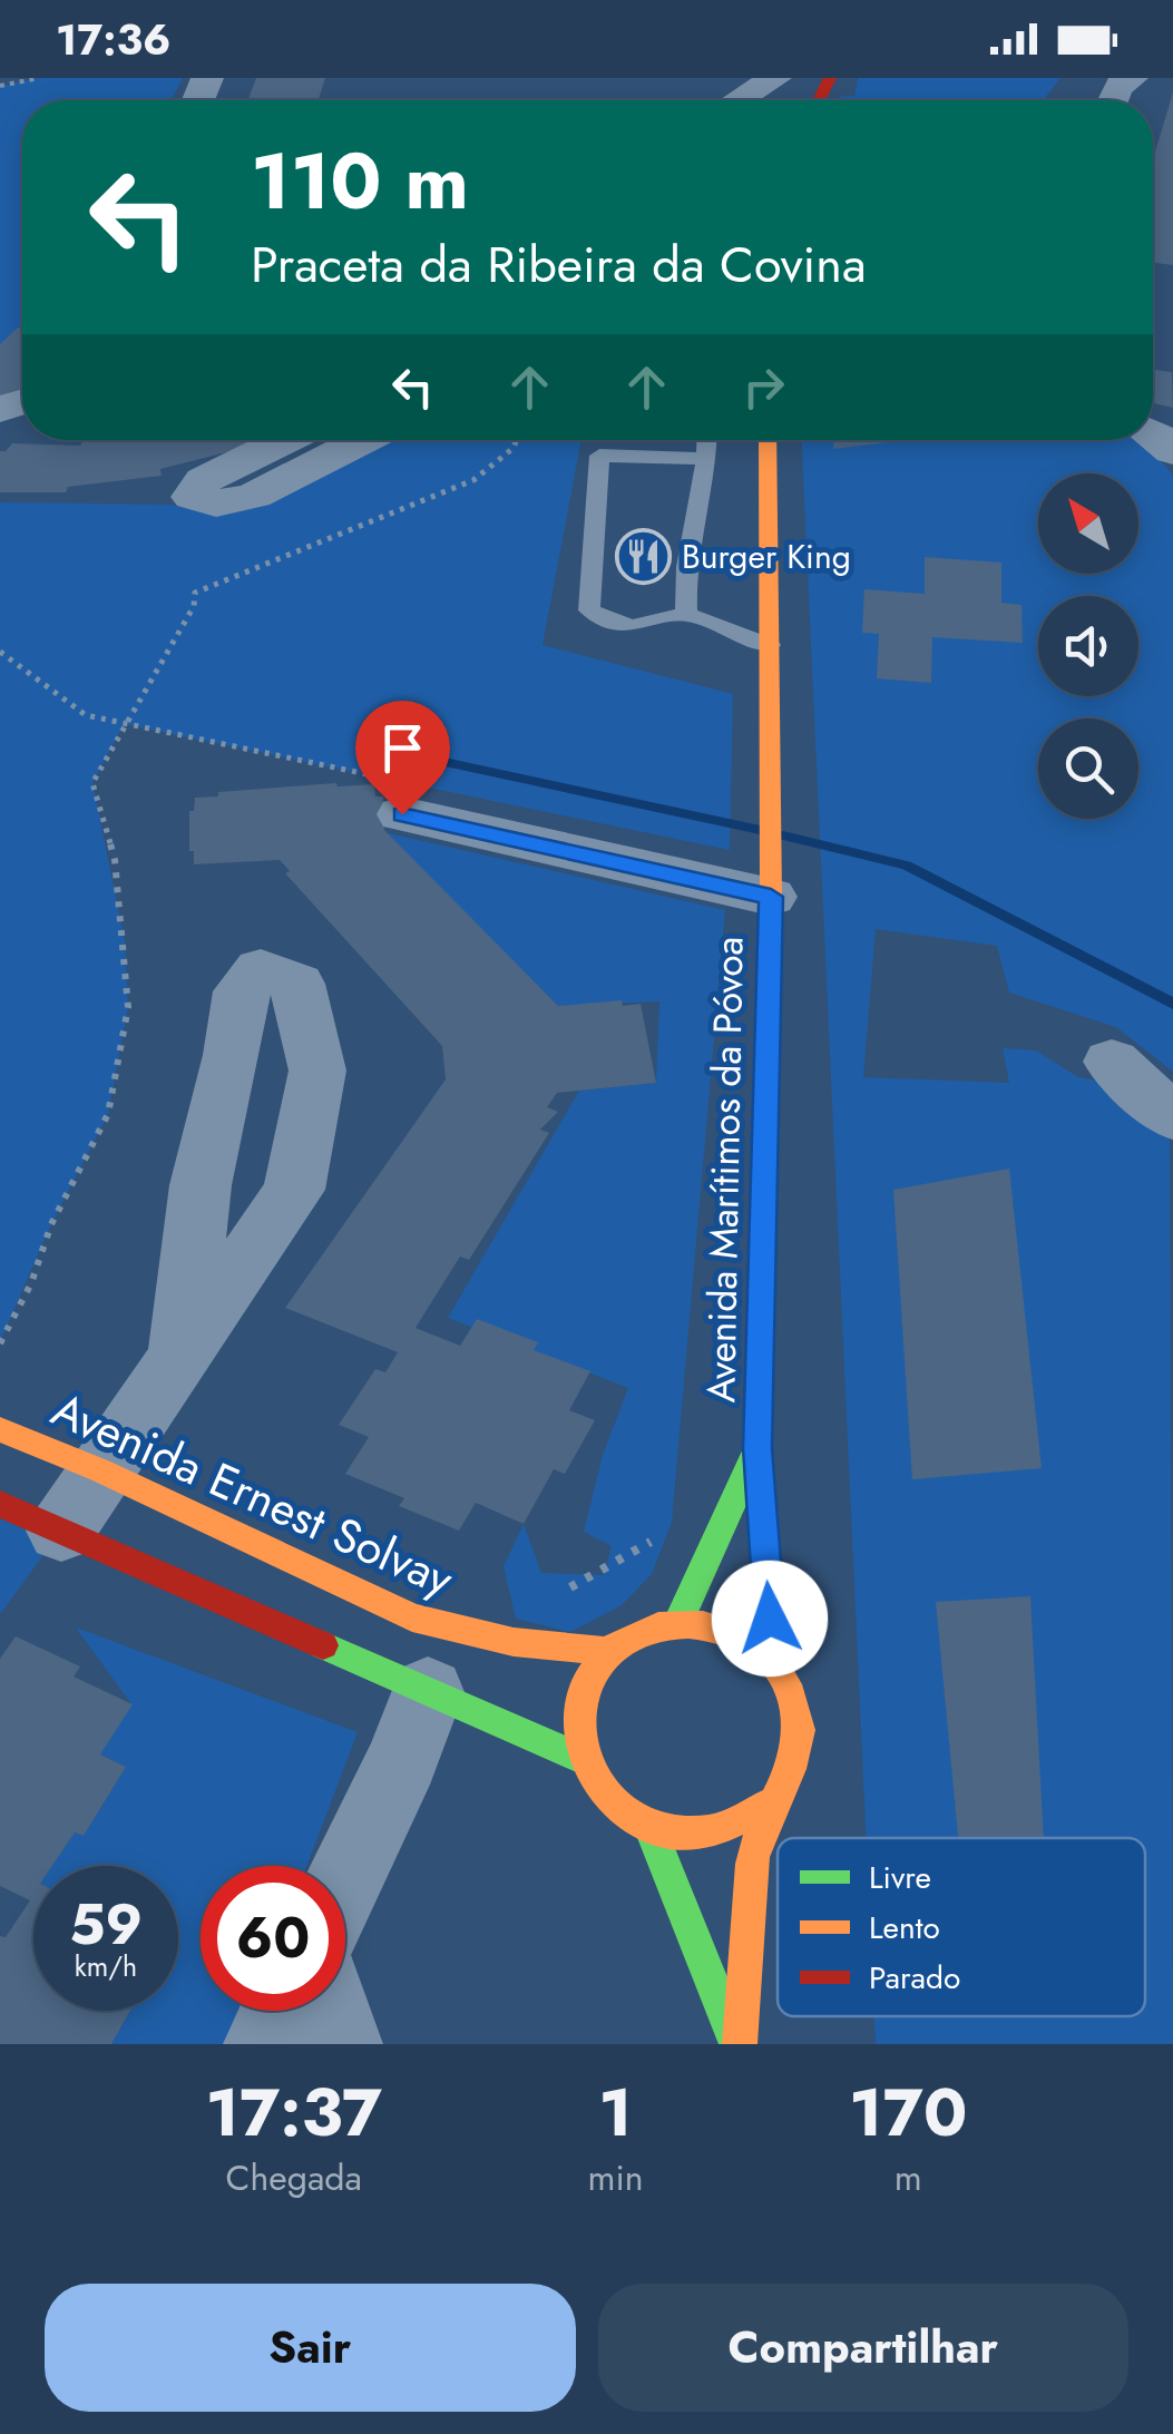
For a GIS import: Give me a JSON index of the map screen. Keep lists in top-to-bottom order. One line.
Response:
{"streets":{"main road":["Avenida Marítimos da Póvoa","Avenida Ernest Solvay"]},"crossings":[["Avenida Marítimos da Póvoa","Avenida Ernest Solvay"]],"places":{"restaurant":["Burger King"]},"legend":["Livre","Lento","Parado"],"north":"top left","page":{"status":"17:36","turn":["110 m","Praceta da Ribeira da Covina"],"speed":"59 km/h","limit":"60","eta":["17:37","Chegada","1","min","170","m"],"buttons":["Sair","Compartilhar"]}}
